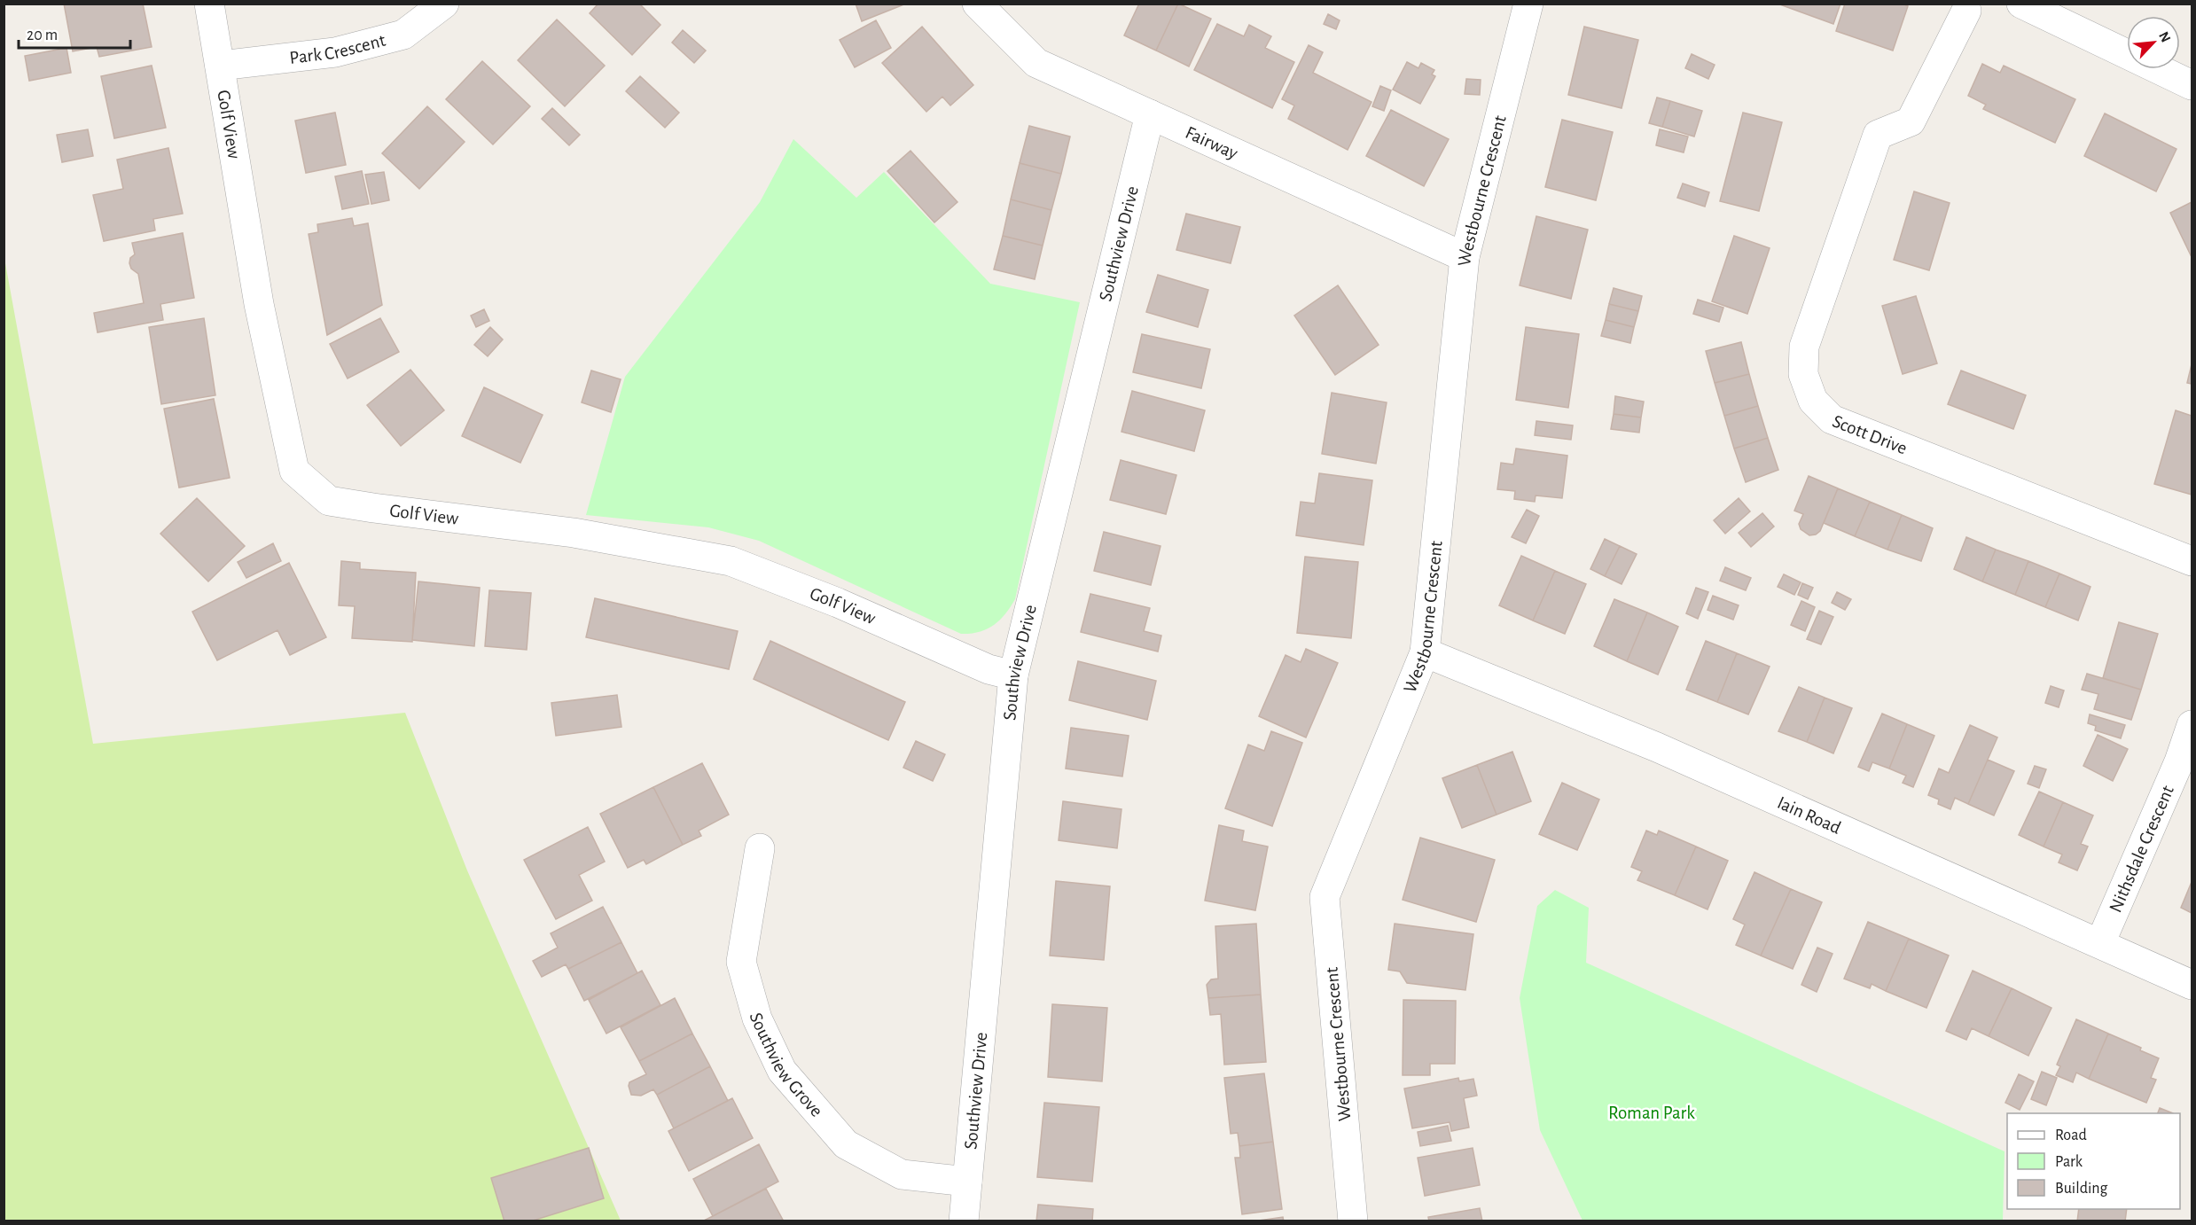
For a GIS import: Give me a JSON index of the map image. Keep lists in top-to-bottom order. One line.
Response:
{"streets":{"street":["Park Crescent","Golf View","Fairway","Westbourne Crescent","Southview Drive","Scott Drive","Iain Road","Nithsdale Crescent","Southview Grove"]},"crossings":[["Park Crescent","Golf View"],["Golf View","Southview Drive"],["Fairway","Westbourne Crescent"],["Fairway","Southview Drive"],["Westbourne Crescent","Iain Road"],["Southview Drive","Southview Grove"],["Iain Road","Nithsdale Crescent"]],"parks":["Roman Park"],"legend":["Road","Park","Building"],"scale_bar":"20 m","north":"top right"}
